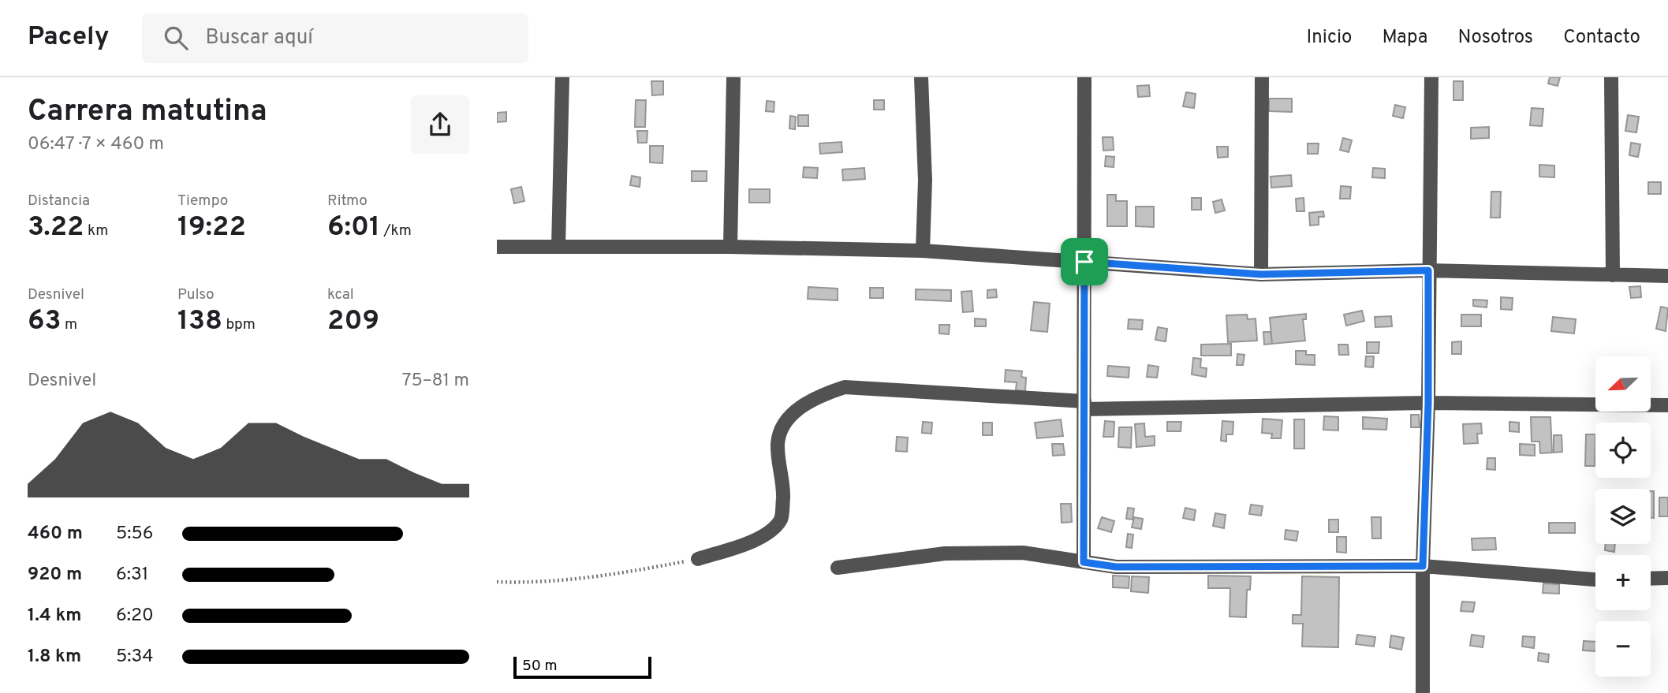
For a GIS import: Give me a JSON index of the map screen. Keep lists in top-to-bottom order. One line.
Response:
{"scale_bar":"50 m","north":"bottom left","page":{"header":"Pacely","search":"Buscar aquí","nav":["Inicio","Mapa","Nosotros","Contacto"],"heading":["Carrera matutina","06:47 · 7 × 460 m"],"stats":[["Distancia","3.22 km"],["Tiempo","19:22"],["Ritmo","6:01 /km"],["Desnivel","63 m"],["Pulso","138 bpm"],["kcal","209"]],"map_buttons":["+","−"],"chart":["Desnivel","75–81 m"],"list":[{"name":"460 m","note":"5:56"},{"name":"920 m","note":"6:31"},{"name":"1.4 km","note":"6:20"},{"name":"1.8 km","note":"5:34"}],"scale":"50 m"}}
